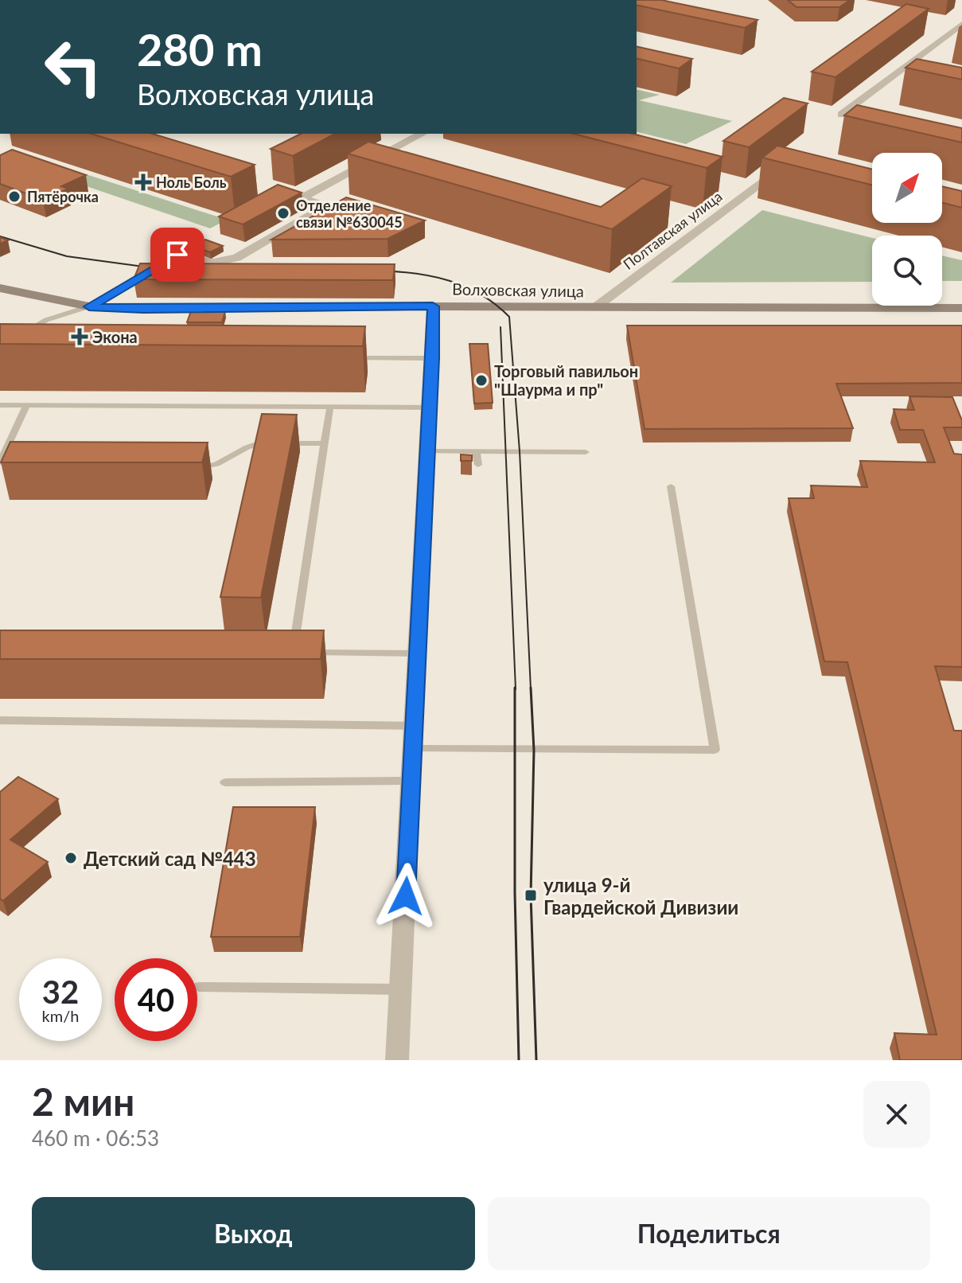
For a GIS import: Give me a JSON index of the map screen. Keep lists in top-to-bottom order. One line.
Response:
{"streets":{"main road":["Волховская улица"],"street":["Полтавская улица"]},"crossings":[["Полтавская улица","Волховская улица"]],"places":{"health":["Ноль Боль","Экона"],"other":["Пятёрочка","Отделение связи №630045","Торговый павильон \"Шаурма и пр\"","Детский сад №443"],"transit":["улица 9-й Гвардейской Дивизии"]},"north":"top right","page":{"turn":["280 m","Волховская улица"],"speed":"32 km/h","limit":"40","heading":["2 мин","460 m · 06:53"],"buttons":["Выход","Поделиться"]}}
